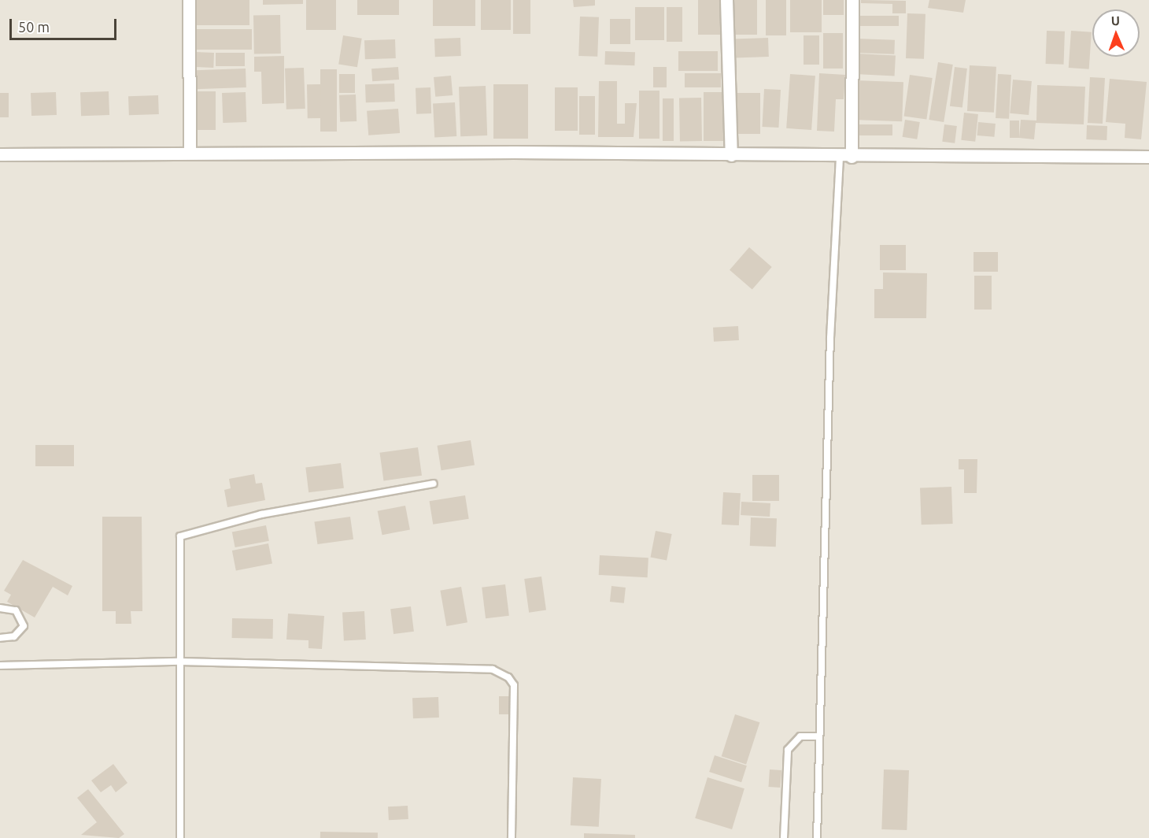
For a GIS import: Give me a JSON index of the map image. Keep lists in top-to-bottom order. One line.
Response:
{"scale_bar":"50 m","north":"top"}
